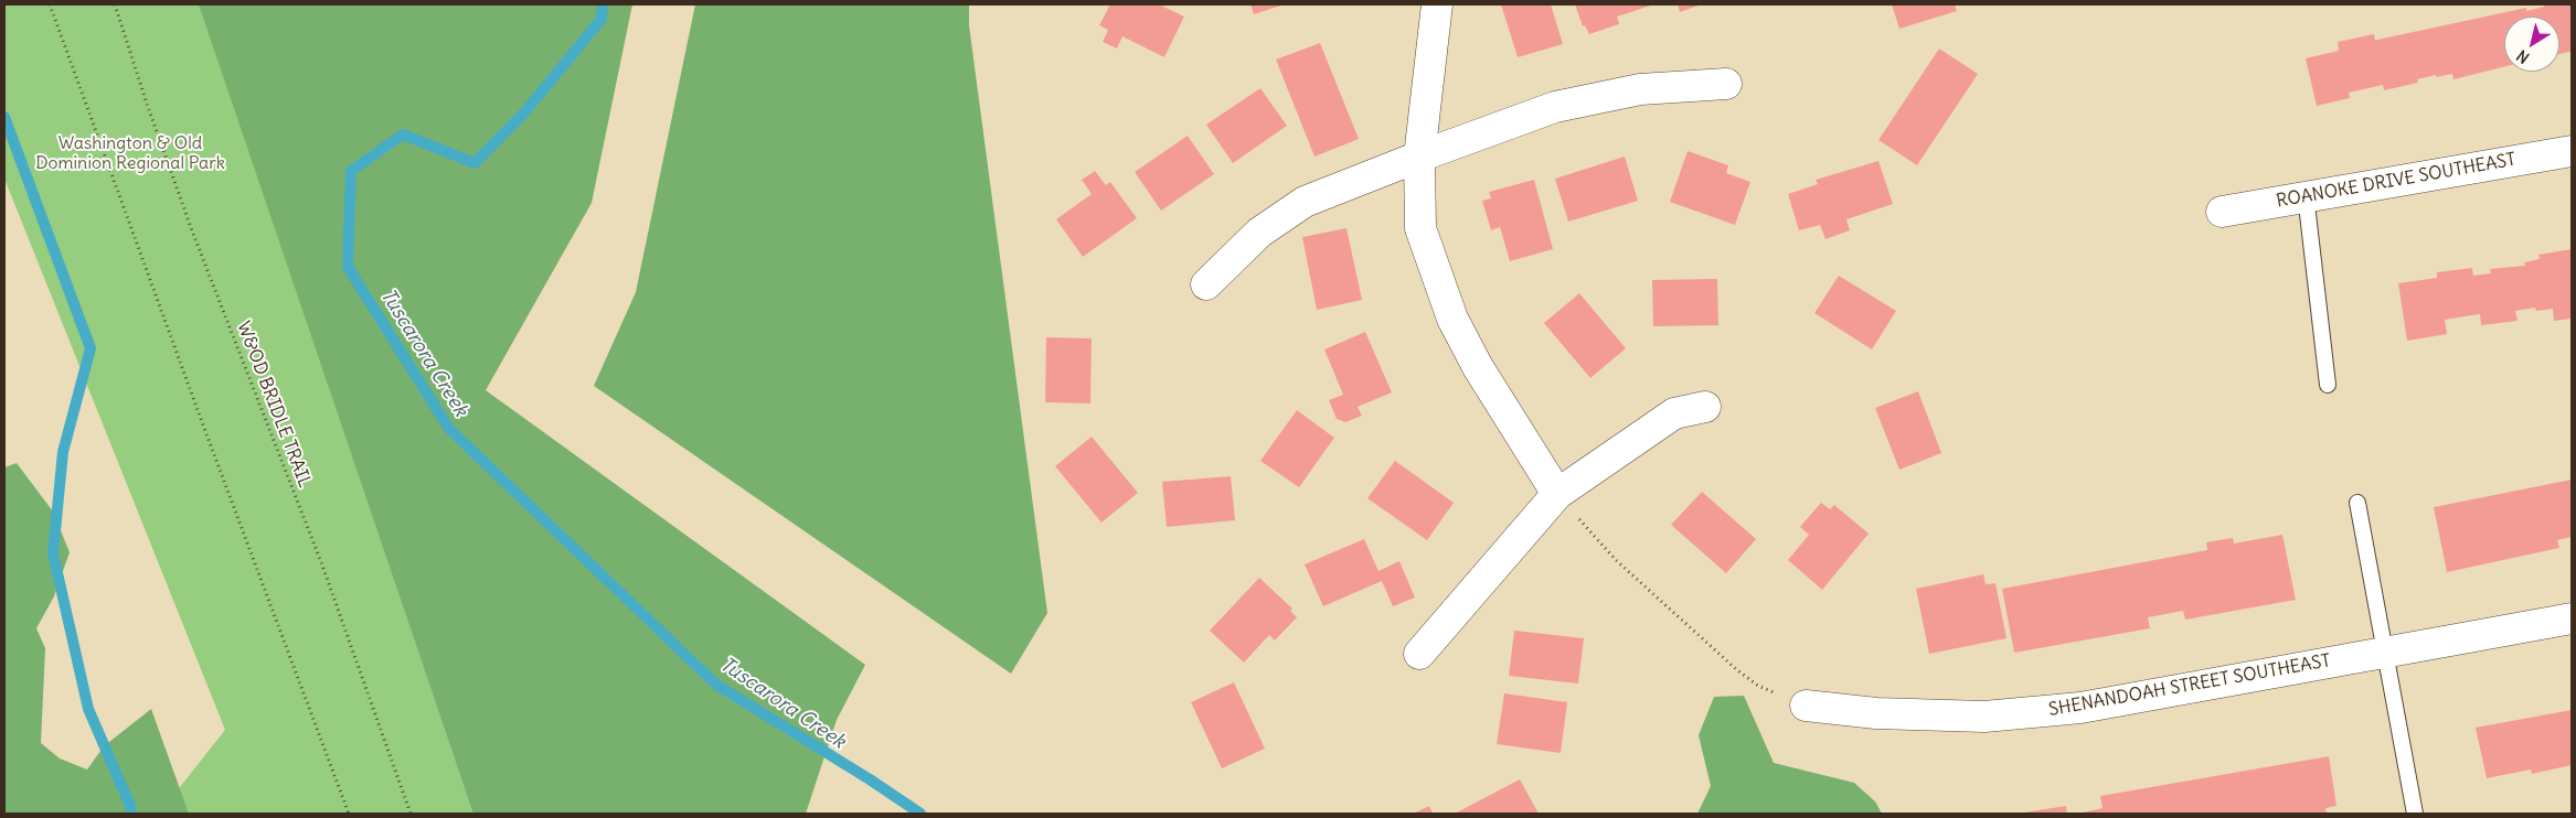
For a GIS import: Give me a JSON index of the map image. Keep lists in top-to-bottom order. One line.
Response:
{"streets":{"street":["ROANOKE DRIVE SOUTHEAST","SHENANDOAH STREET SOUTHEAST"],"path":["W&OD BRIDLE TRAIL"]},"water":["Tuscarora Creek"],"parks":["Washington & Old Dominion Regional Park"],"north":"bottom left"}
